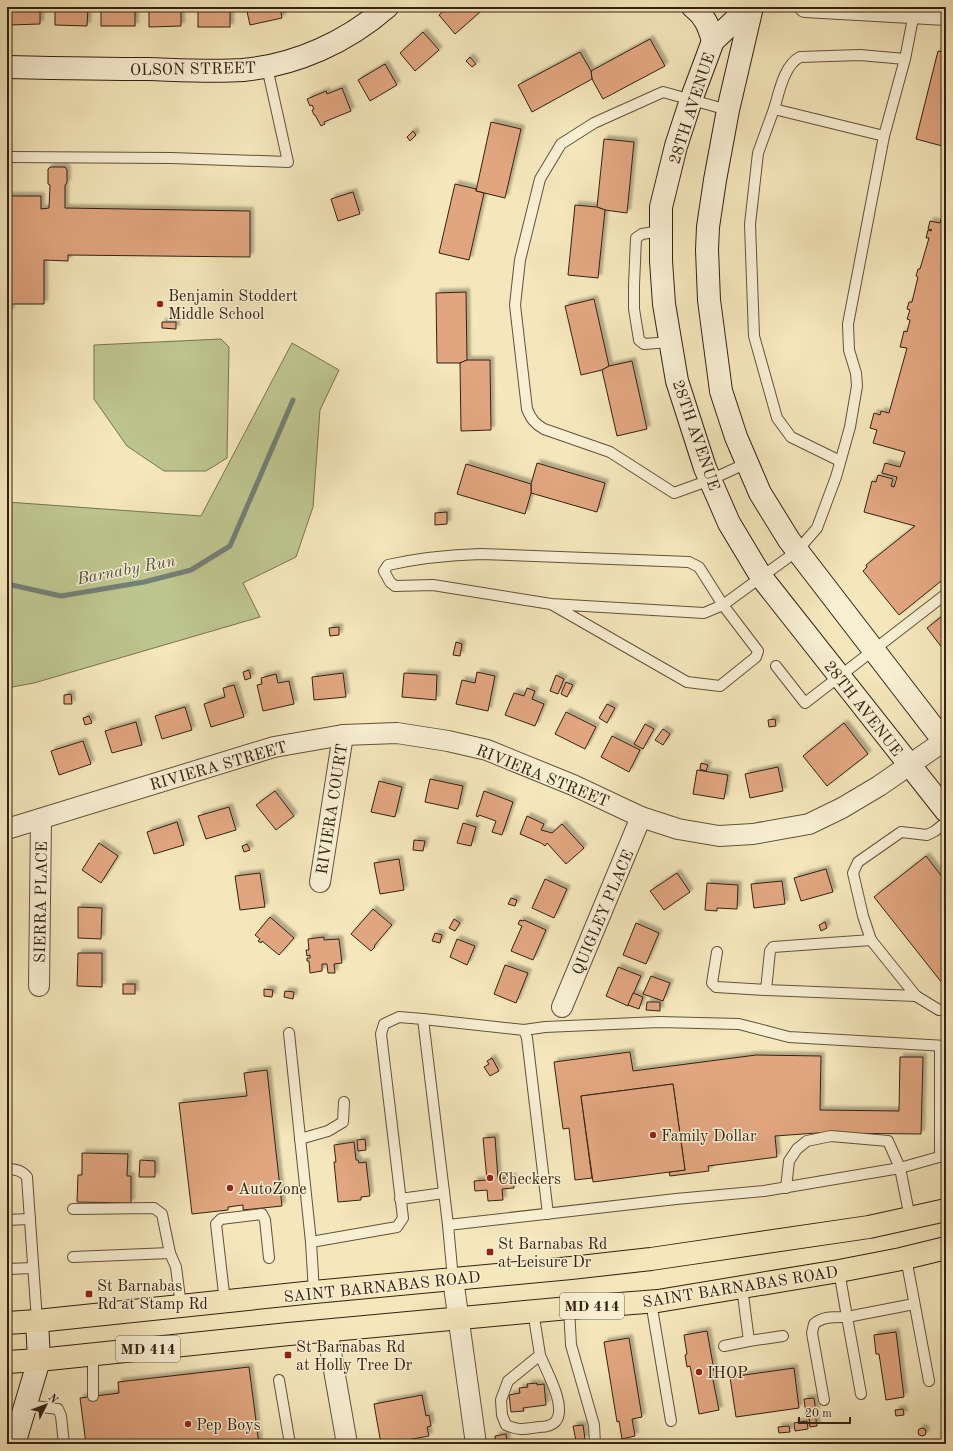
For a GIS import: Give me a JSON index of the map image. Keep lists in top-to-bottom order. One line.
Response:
{"streets":{"main road":["SAINT BARNABAS ROAD","MD 414"],"street":["OLSON STREET","28TH AVENUE","RIVIERA STREET","RIVIERA COURT","SIERRA PLACE","QUIGLEY PLACE"]},"crossings":[["28TH AVENUE","RIVIERA STREET"],["RIVIERA STREET","RIVIERA COURT"],["RIVIERA STREET","SIERRA PLACE"],["RIVIERA STREET","QUIGLEY PLACE"]],"water":["Barnaby Run"],"places":{"other":["Benjamin Stoddert Middle School","Family Dollar","Checkers","AutoZone","IHOP","Pep Boys"],"transit":["St Barnabas Rd at Leisure Dr","St Barnabas Rd at Stamp Rd","St Barnabas Rd at Holly Tree Dr"]},"scale_bar":"20 m","north":"top right"}
